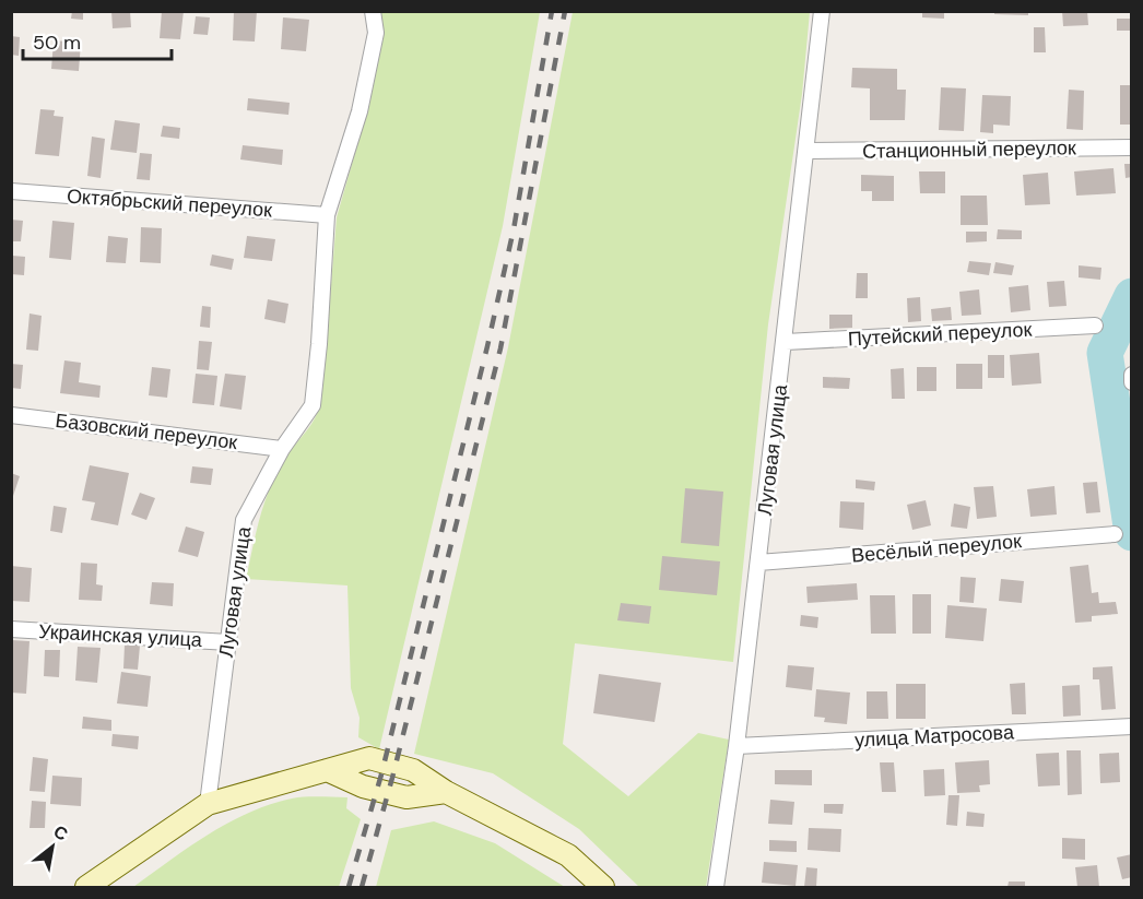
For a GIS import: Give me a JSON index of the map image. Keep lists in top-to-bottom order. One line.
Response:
{"streets":{"street":["Станционный переулок","Октябрьский переулок","Путейский переулок","Базовский переулок","Луговая улица","Весёлый переулок","Украинская улица","улица Матросова"]},"crossings":[["Станционный переулок","Луговая улица"],["Октябрьский переулок","Луговая улица"],["Путейский переулок","Луговая улица"],["Базовский переулок","Луговая улица"],["Луговая улица","Весёлый переулок"],["Луговая улица","Украинская улица"],["Луговая улица","улица Матросова"]],"scale_bar":"50 m","north":"top right"}
